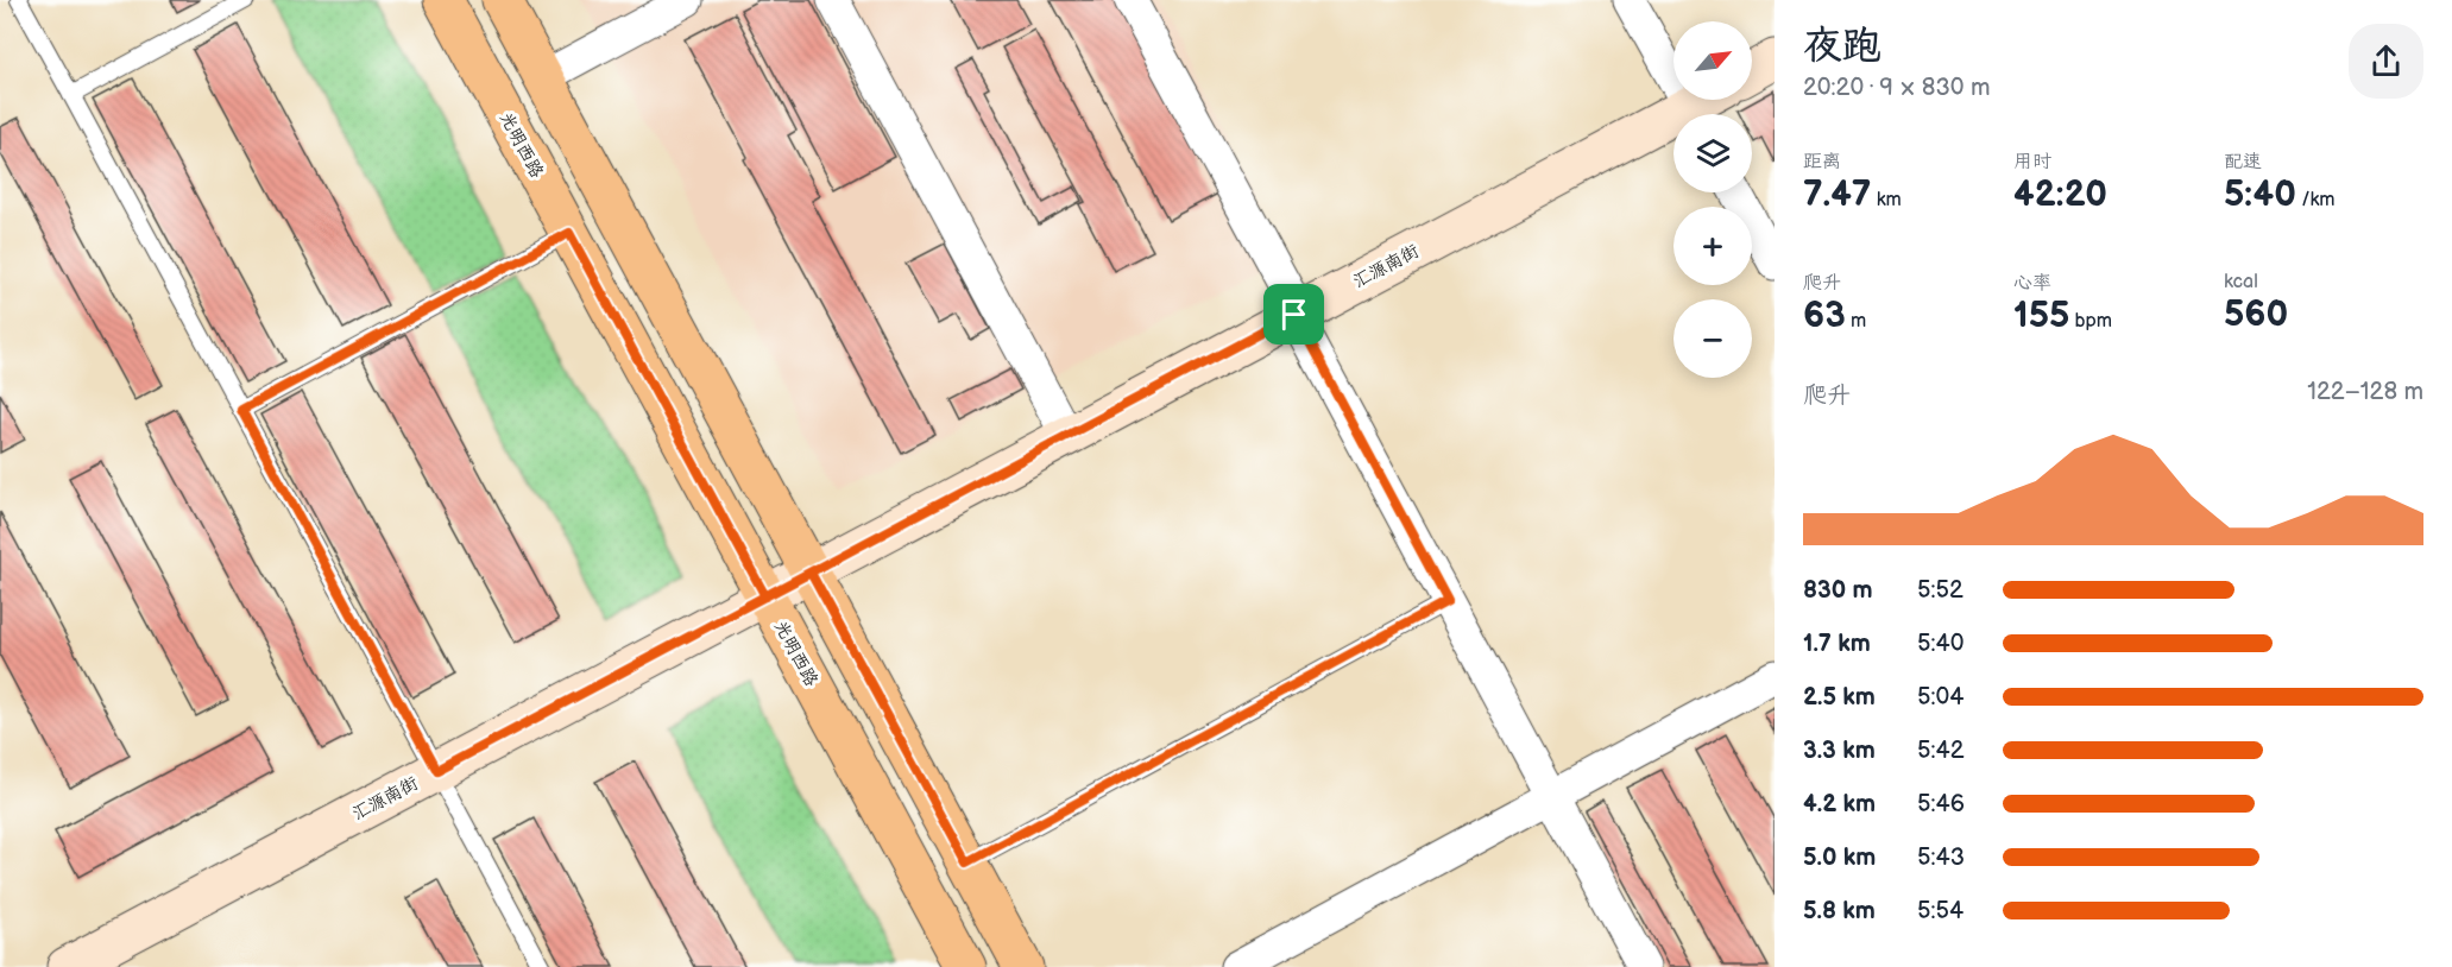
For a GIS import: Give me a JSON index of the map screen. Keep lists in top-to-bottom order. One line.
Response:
{"streets":{"main road":["光明西路"],"street":["汇源南街"]},"crossings":[["光明西路","汇源南街"]],"north":"top right","page":{"heading":["夜跑","20:20 · 9 × 830 m"],"map_buttons":["+","−"],"stats":[["距离","7.47 km"],["用时","42:20"],["配速","5:40 /km"],["爬升","63 m"],["心率","155 bpm"],["kcal","560"]],"chart":["爬升","122–128 m"],"list":[{"name":"830 m","note":"5:52"},{"name":"1.7 km","note":"5:40"},{"name":"2.5 km","note":"5:04"},{"name":"3.3 km","note":"5:42"},{"name":"4.2 km","note":"5:46"},{"name":"5.0 km","note":"5:43"},{"name":"5.8 km","note":"5:54"}]}}
